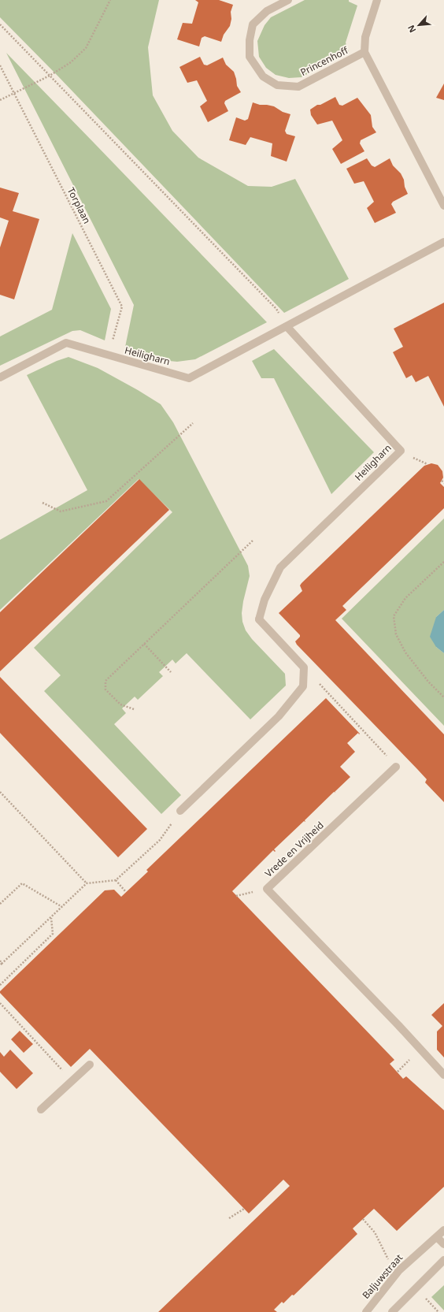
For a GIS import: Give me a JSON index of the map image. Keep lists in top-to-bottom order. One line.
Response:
{"streets":{"street":["Princenhoff","Heiligharn","Vrede en Vrijheid","Baljuwstraat"],"path":["Torplaan"]},"crossings":[["Torplaan","Heiligharn"]],"north":"bottom left"}
